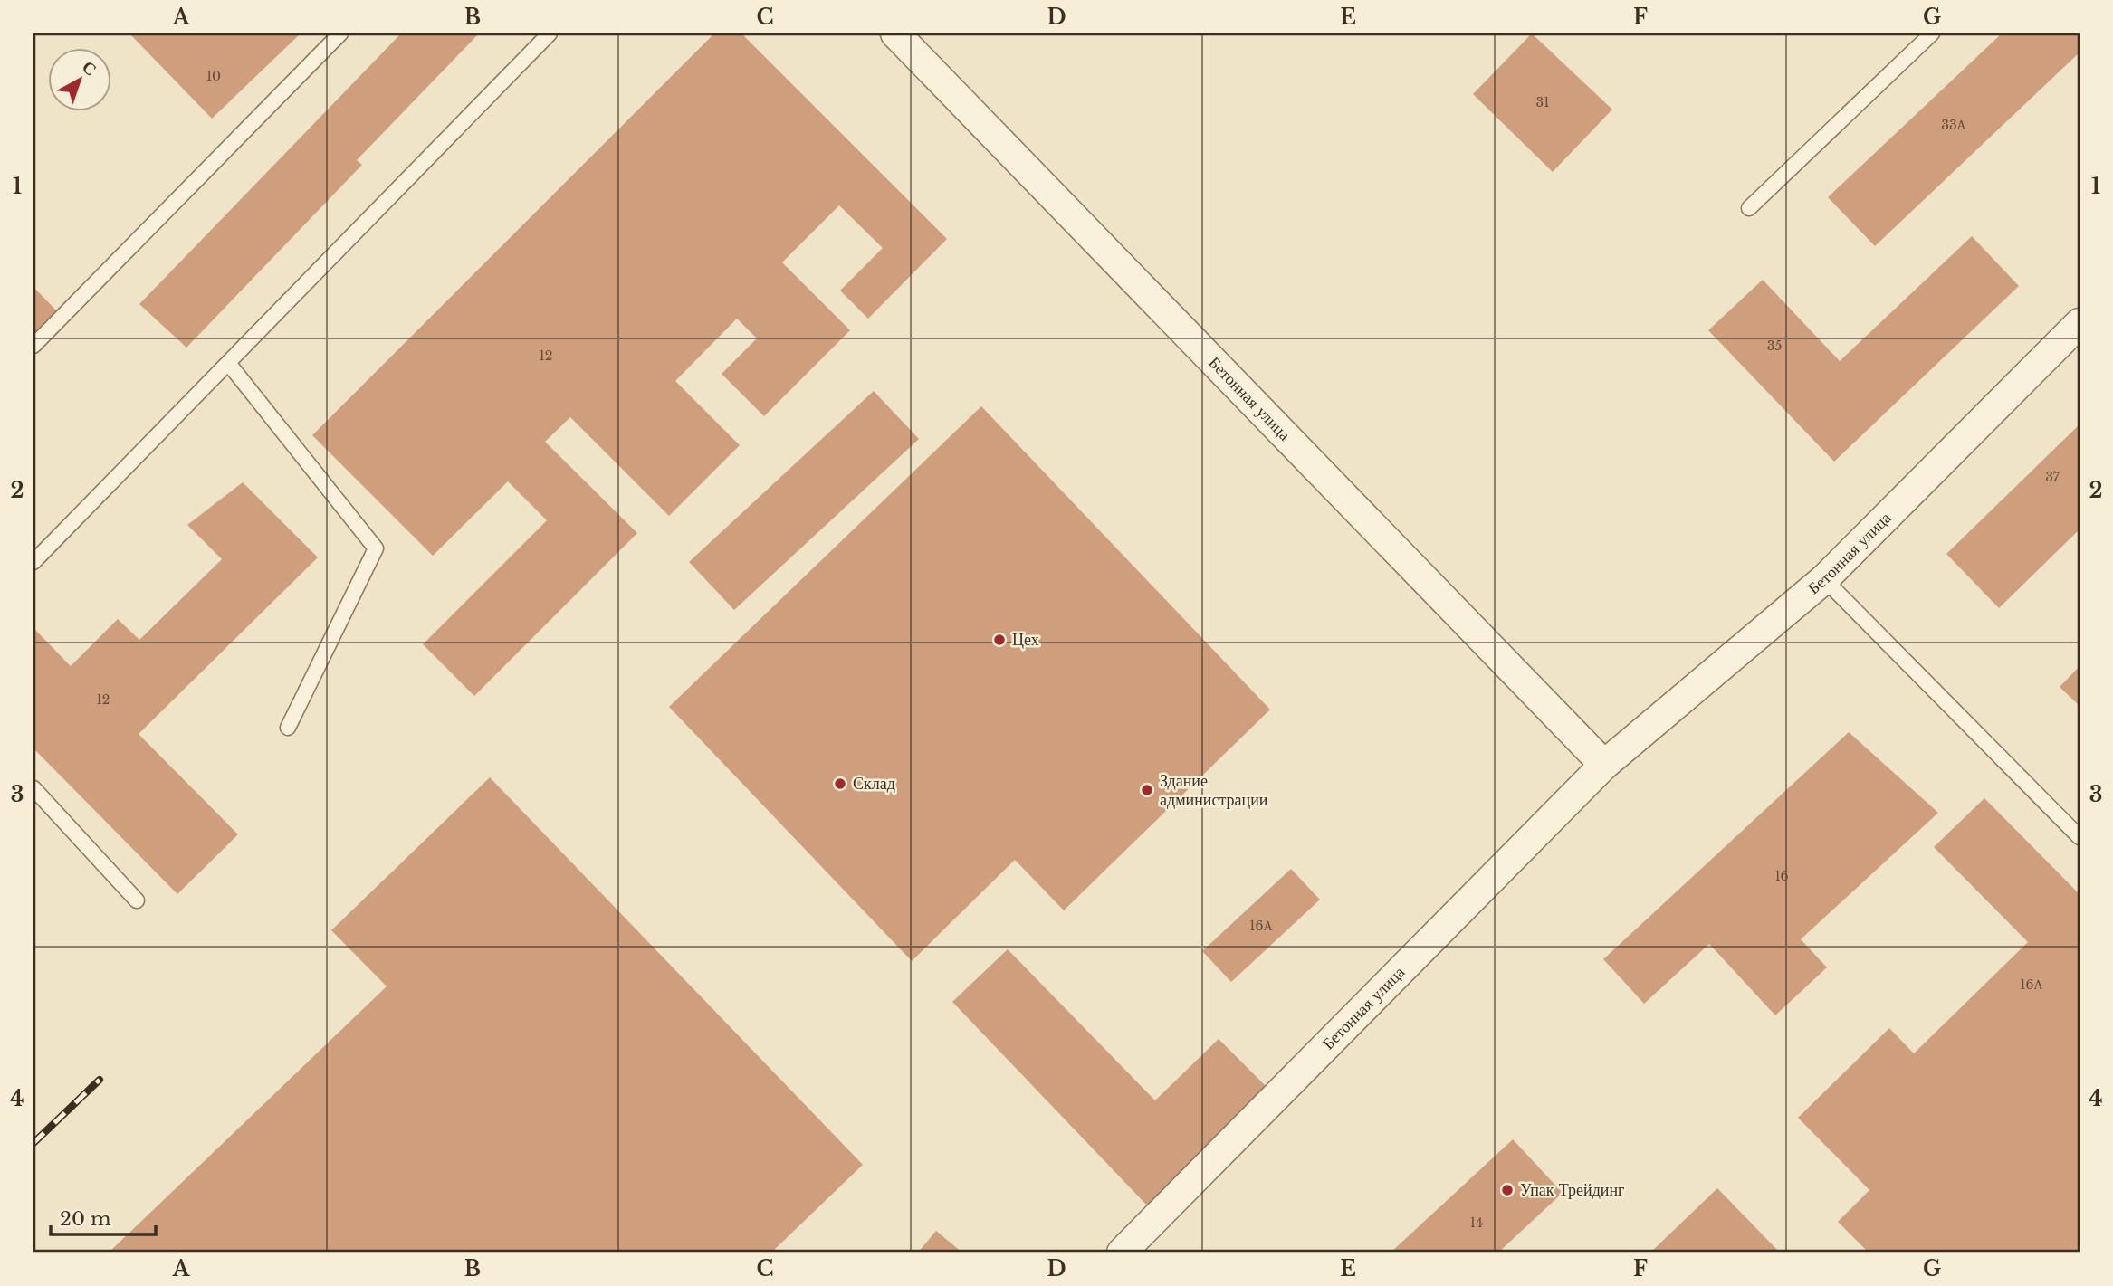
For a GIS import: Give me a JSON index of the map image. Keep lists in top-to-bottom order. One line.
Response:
{"streets":{"street":["Бетонная улица"]},"places":["Цех","Склад","Здание администрации","Упак Трейдинг"],"house_numbers":["10","31","33А","35","12","37","12","16","16А","16А","14"],"scale_bar":"20 m","north":"top right","grid":{"columns":["A","B","C","D","E","F","G"],"rows":["1","2","3","4"]}}
